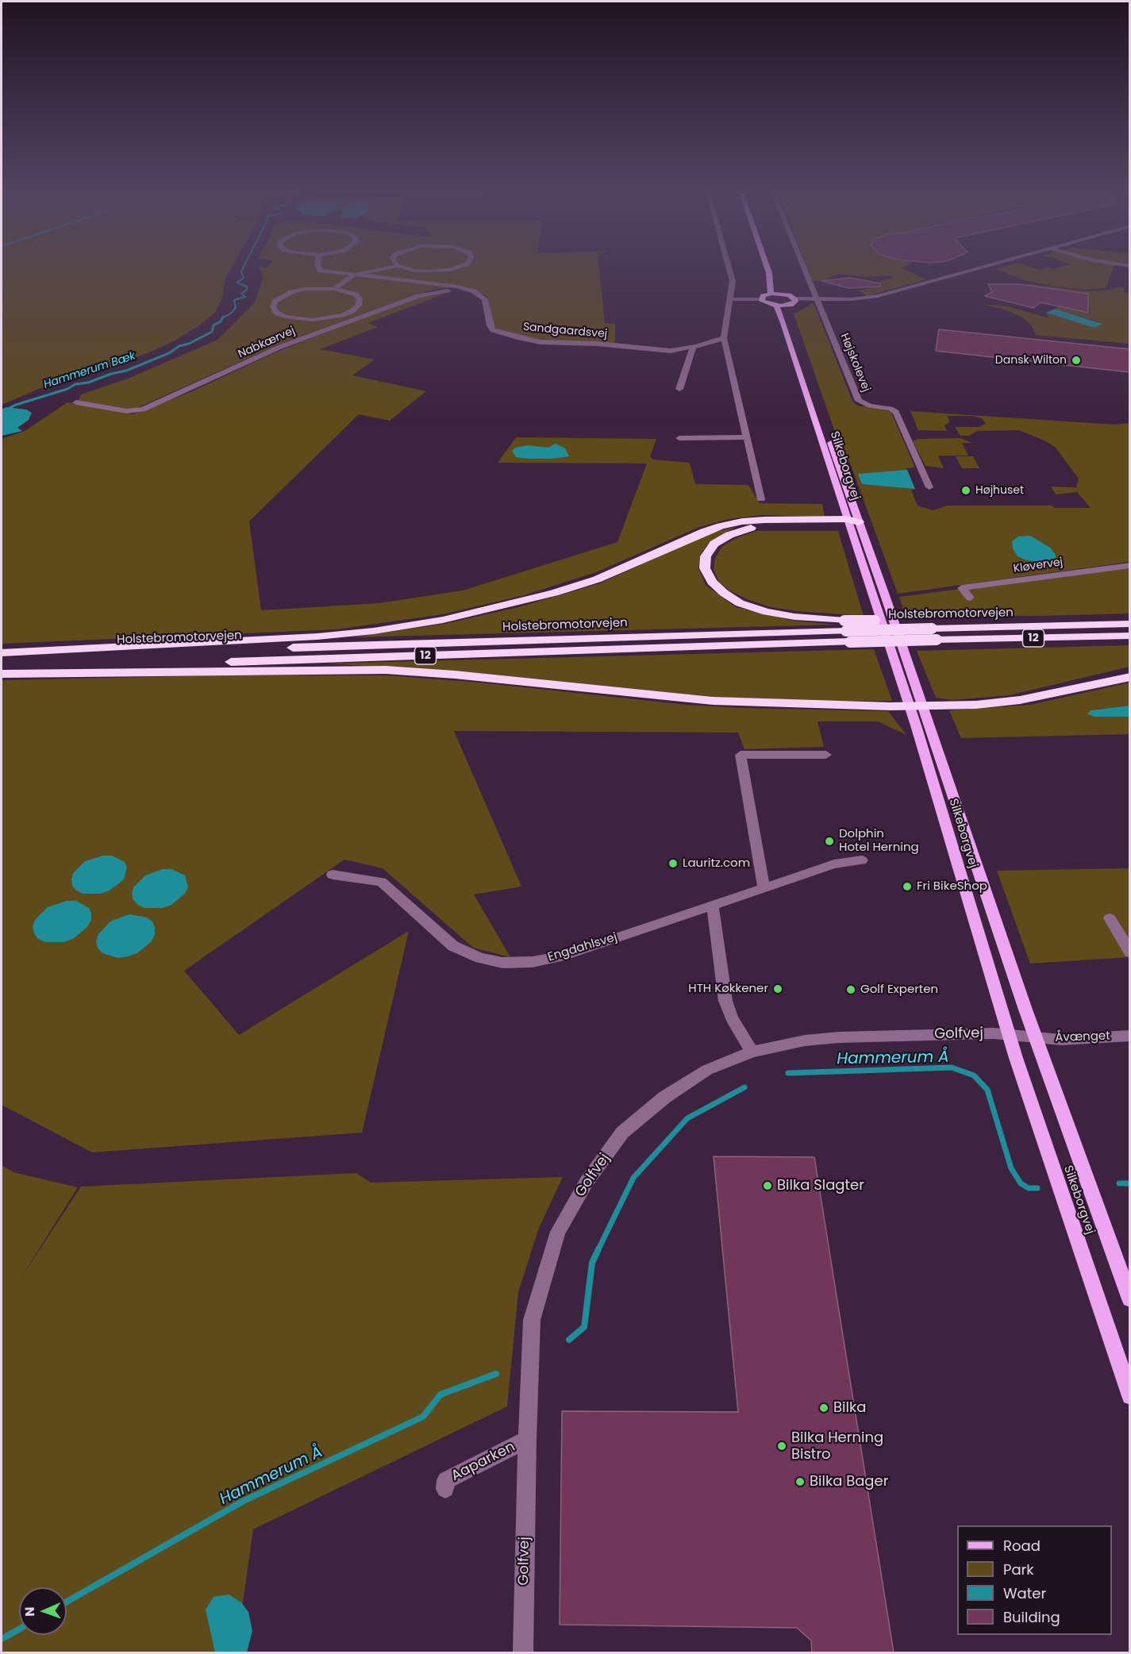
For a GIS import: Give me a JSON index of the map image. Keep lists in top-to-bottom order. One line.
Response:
{"streets":{"highway":["Holstebromotorvejen","12"],"main road":["Silkeborgvej"],"street":["Sandgaardsvej","Nabkærvej","Højskolevej","Kløvervej","Engdahlsvej","Golfvej","Åvænget","Aaparken"]},"crossings":[["Sandgaardsvej","Nabkærvej"],["Silkeborgvej","Golfvej"],["Silkeborgvej","Åvænget"],["Golfvej","Åvænget"],["Golfvej","Aaparken"]],"water":["Hammerum Bæk","Hammerum Å"],"places":["Dansk Wilton","Højhuset","Dolphin Hotel Herning","Lauritz.com","Fri BikeShop","HTH Køkkener","Golf Experten","Bilka Slagter","Bilka","Bilka Herning Bistro","Bilka Bager"],"legend":["Road","Park","Water","Building"],"north":"left"}
